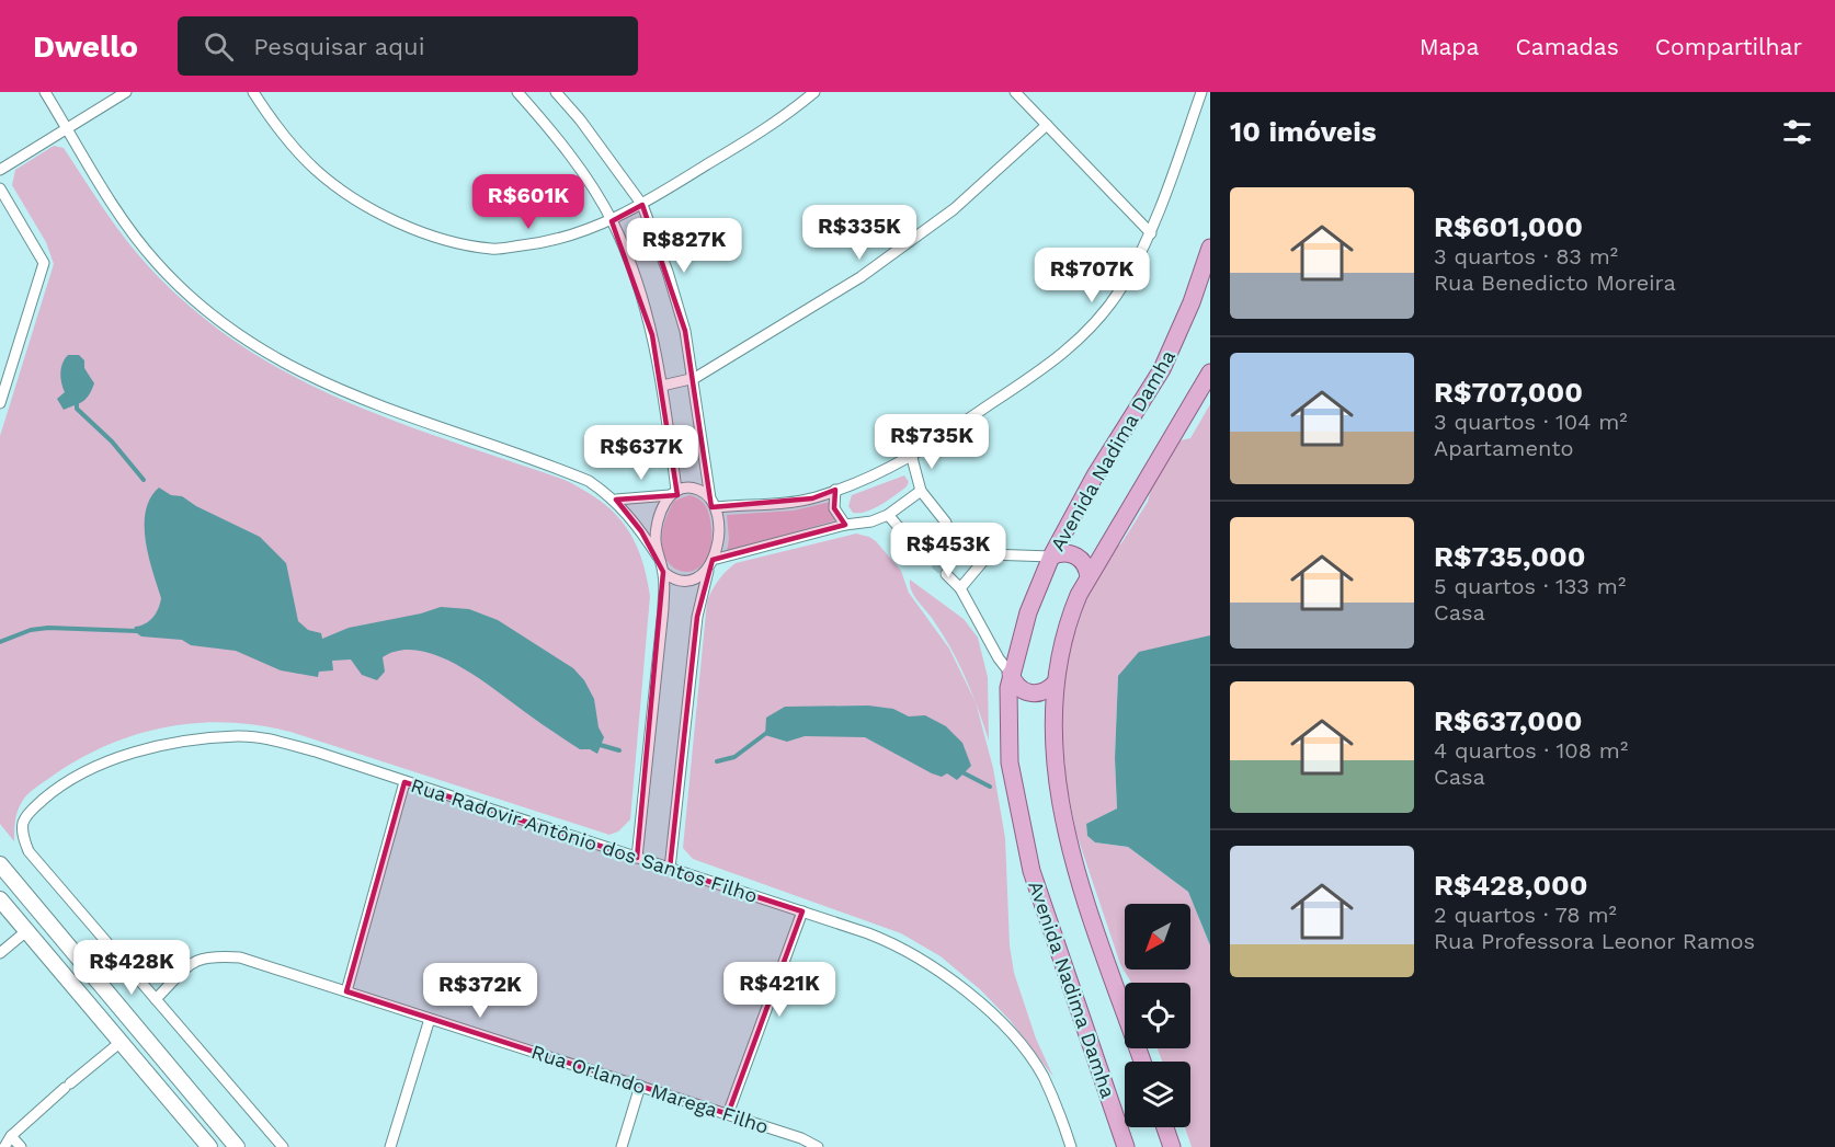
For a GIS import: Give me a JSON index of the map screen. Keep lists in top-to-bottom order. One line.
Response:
{"streets":{"main road":["Avenida Nadima Damha"],"street":["Rua Radovir Antônio dos Santos Filho","Rua Orlando Marega Filho"]},"crossings":[["Rua Radovir Antônio dos Santos Filho","Rua Orlando Marega Filho"]],"north":"bottom left","page":{"header":"Dwello","search":"Pesquisar aqui","nav":["Mapa","Camadas","Compartilhar"],"heading":"10 imóveis","list":[{"name":"R$601,000","note":"3 quartos · 83 m² · Rua Benedicto Moreira"},{"name":"R$707,000","note":"3 quartos · 104 m² · Apartamento"},{"name":"R$735,000","note":"5 quartos · 133 m² · Casa"},{"name":"R$637,000","note":"4 quartos · 108 m² · Casa"},{"name":"R$428,000","note":"2 quartos · 78 m² · Rua Professora Leonor Ramos"}],"price":["R$601K","R$335K","R$827K","R$707K","R$735K","R$637K","R$453K","R$428K","R$421K","R$372K"]}}
